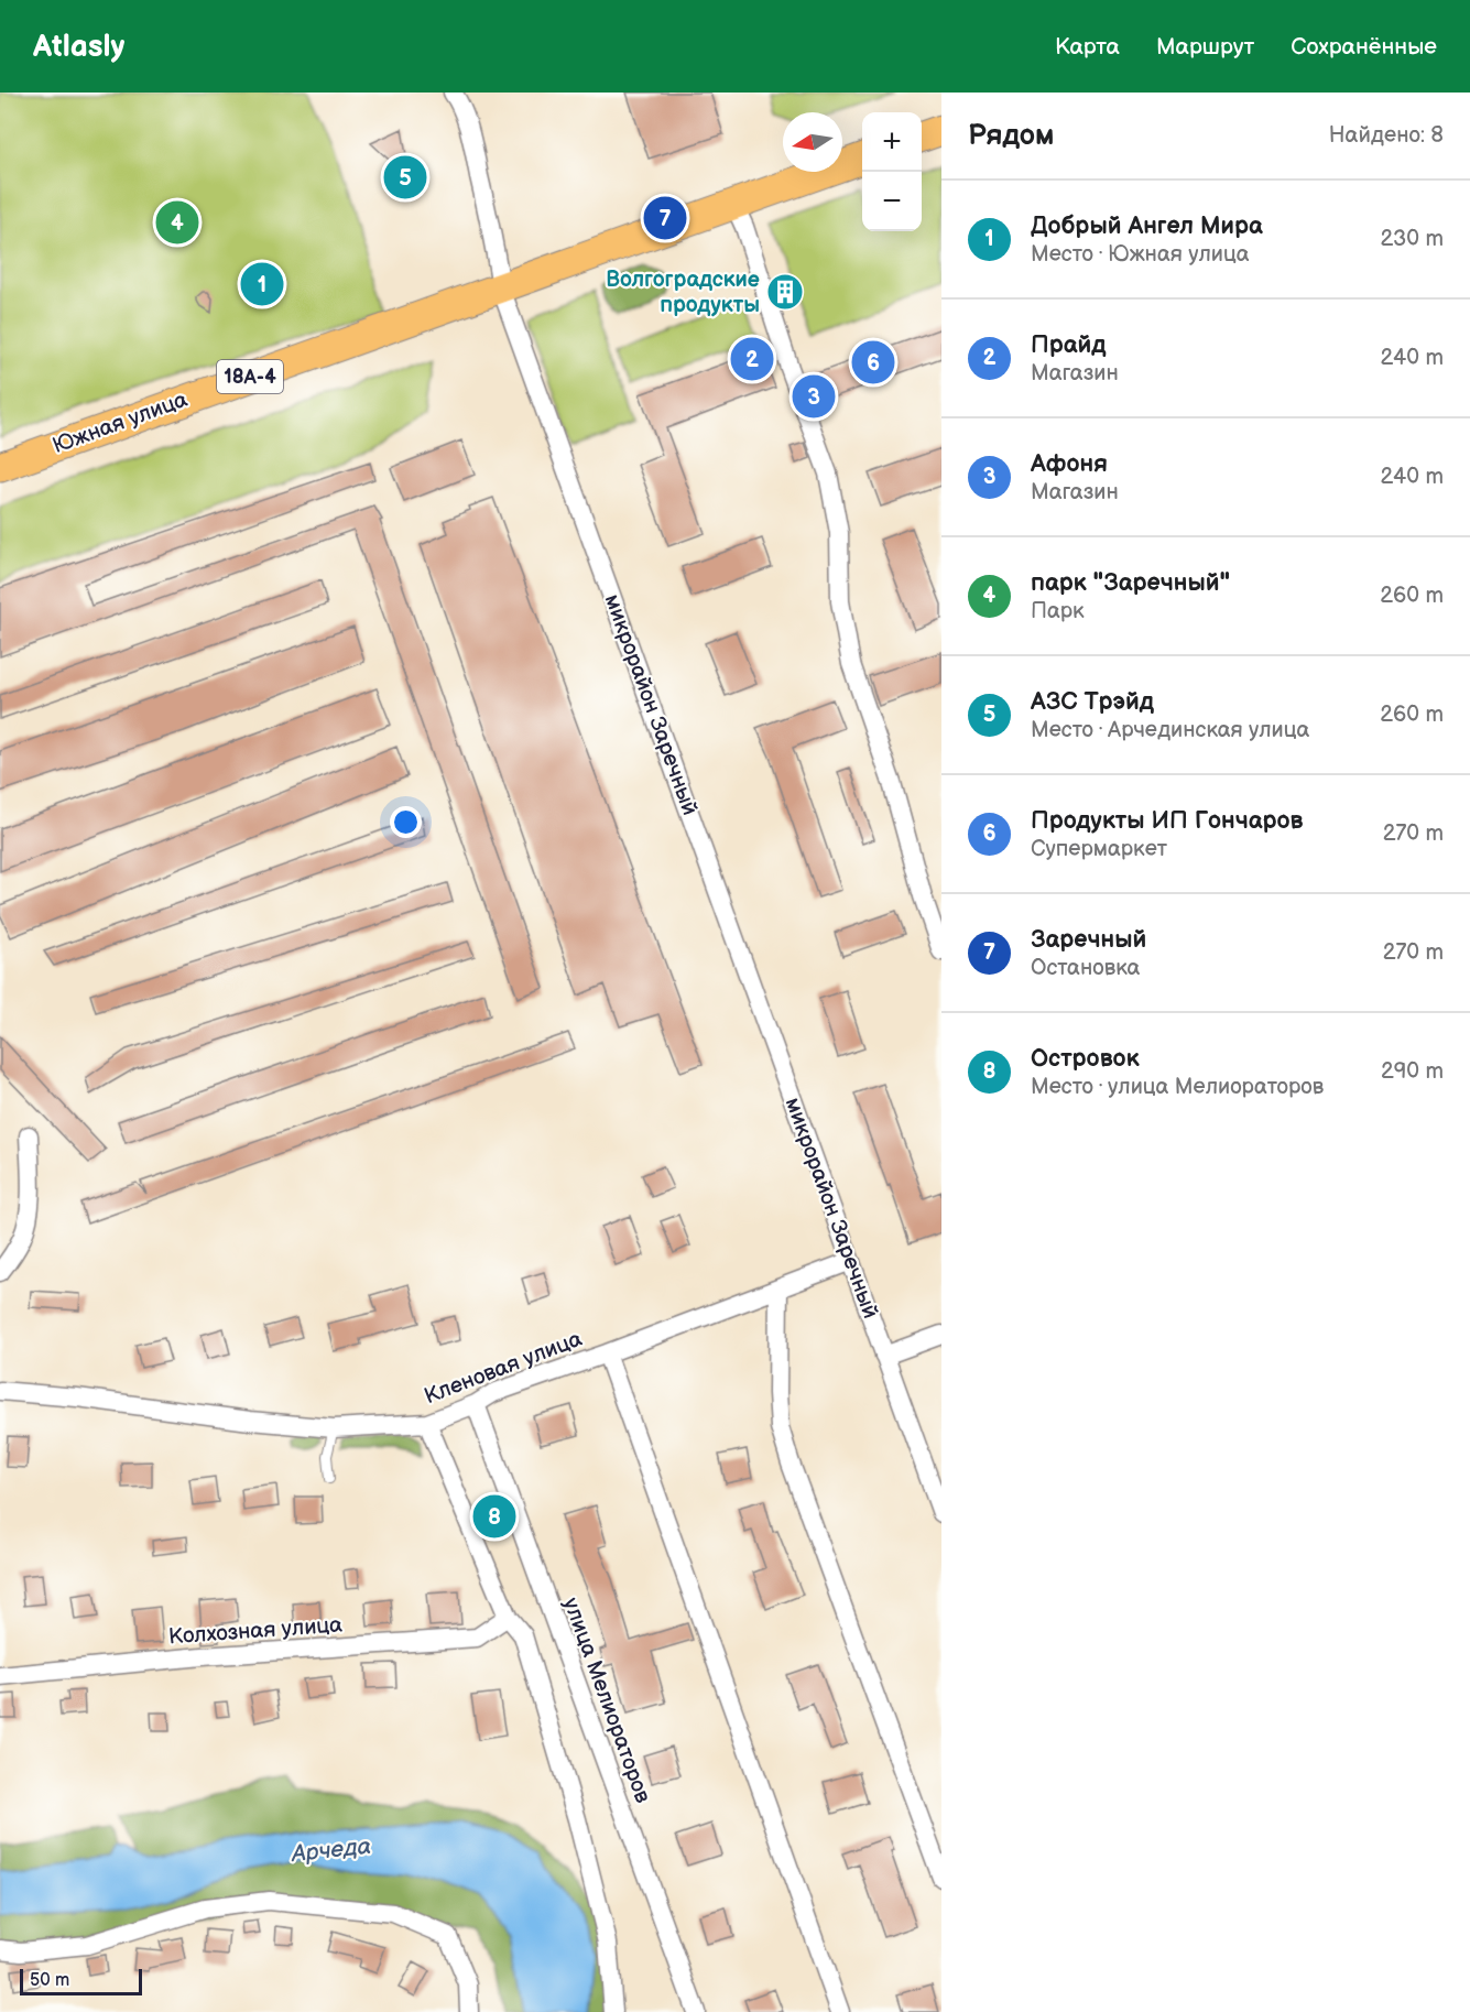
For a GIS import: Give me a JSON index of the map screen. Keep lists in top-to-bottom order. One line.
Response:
{"streets":{"main road":["18А-4","Южная улица"],"street":["микрорайон Заречный","Кленовая улица","Колхозная улица","улица Мелиораторов"]},"crossings":[["18А-4","Южная улица"],["18А-4","микрорайон Заречный"],["Южная улица","микрорайон Заречный"],["микрорайон Заречный","Кленовая улица"],["Кленовая улица","улица Мелиораторов"]],"water":["Арчеда"],"places":{"building":["Волгоградские продукты"]},"scale_bar":"50 m","north":"left","page":{"header":"Atlasly","nav":["Карта","Маршрут","Сохранённые"],"heading":["Рядом","Найдено: 8"],"map_buttons":["+","−"],"pins":["5","7","4","1","2","6","3","8"],"list":[{"mark":"1","name":"Добрый Ангел Мира","note":"Место · Южная улица","value":"230 m"},{"mark":"2","name":"Прайд","note":"Магазин","value":"240 m"},{"mark":"3","name":"Афоня","note":"Магазин","value":"240 m"},{"mark":"4","name":"парк \"Заречный\"","note":"Парк","value":"260 m"},{"mark":"5","name":"АЗС Трэйд","note":"Место · Арчединская улица","value":"260 m"},{"mark":"6","name":"Продукты ИП Гончаров","note":"Супермаркет","value":"270 m"},{"mark":"7","name":"Заречный","note":"Остановка","value":"270 m"},{"mark":"8","name":"Островок","note":"Место · улица Мелиораторов","value":"290 m"}],"scale":"50 m"}}
